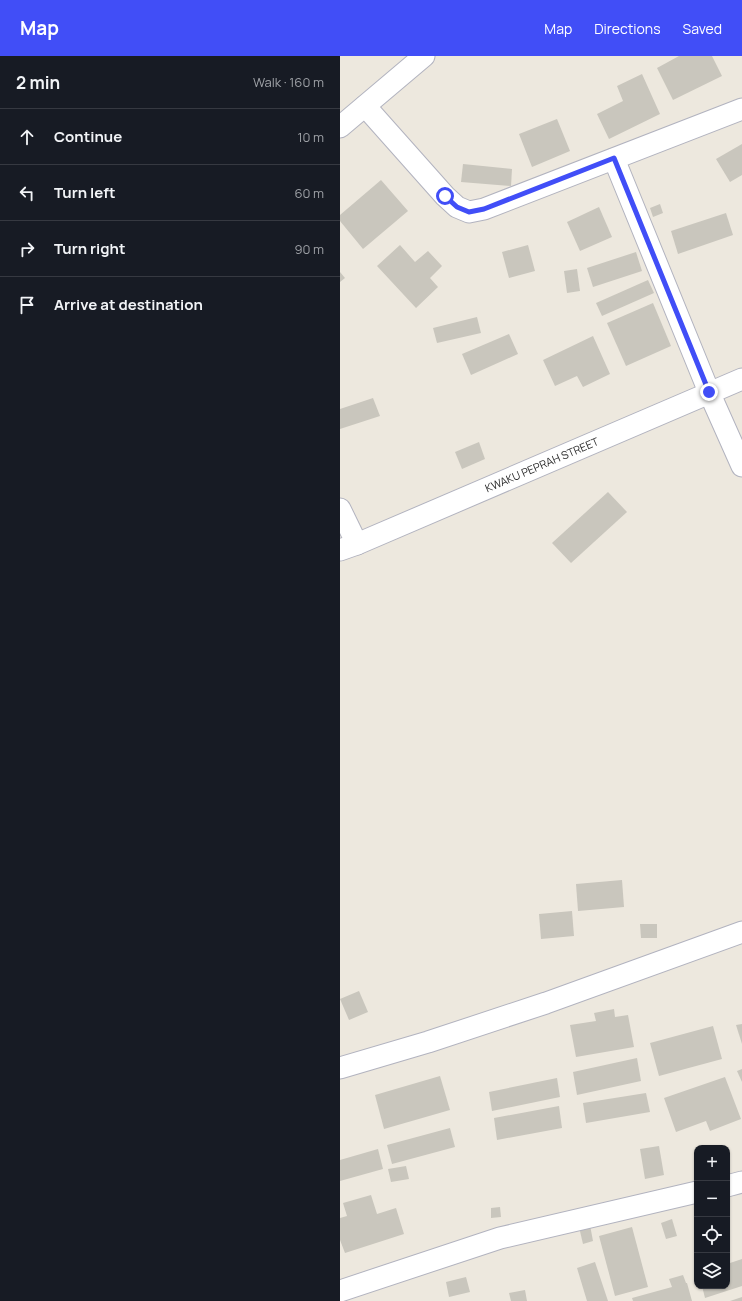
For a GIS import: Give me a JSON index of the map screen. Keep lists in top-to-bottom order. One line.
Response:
{"streets":{"street":["KWAKU PEPRAH STREET"]},"page":{"header":"Map","nav":["Map","Directions","Saved"],"heading":["2 min","Walk · 160 m"],"list":[["Continue","10 m"],["Turn left","60 m"],["Turn right","90 m"],"Arrive at destination"],"map_buttons":["+","−"]}}
